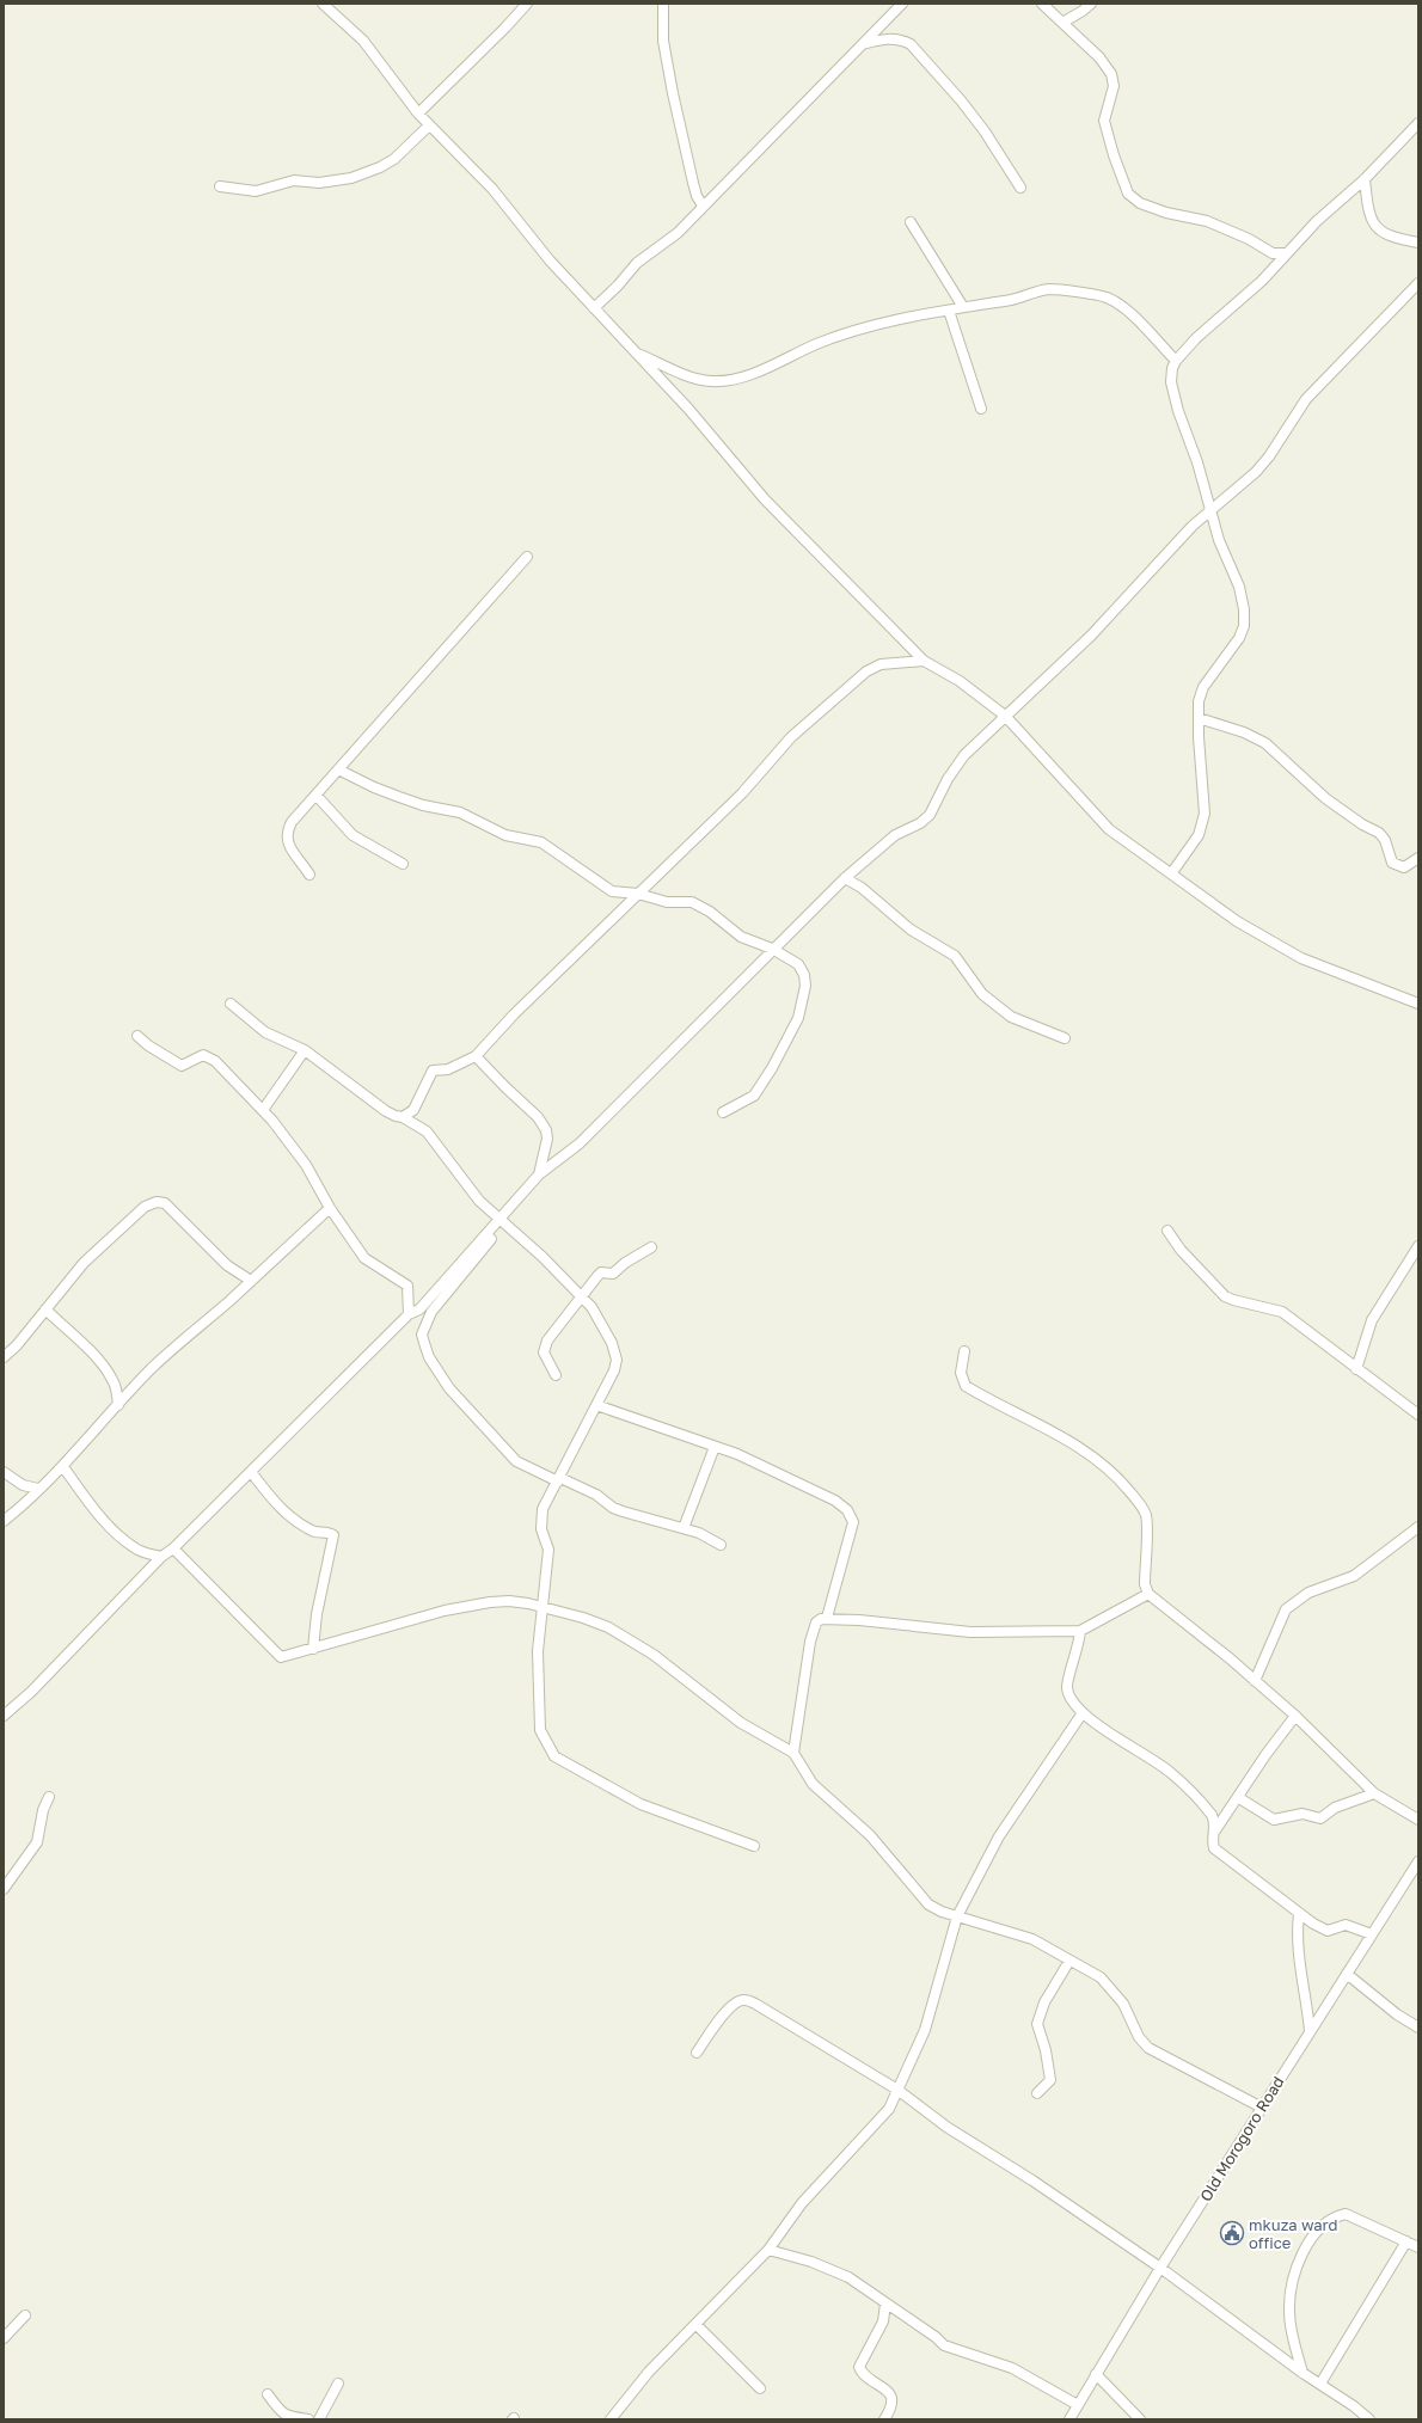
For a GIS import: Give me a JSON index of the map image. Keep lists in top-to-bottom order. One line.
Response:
{"streets":{"street":["Old Morogoro Road"]},"places":{"public building":["mkuza ward office"]}}
